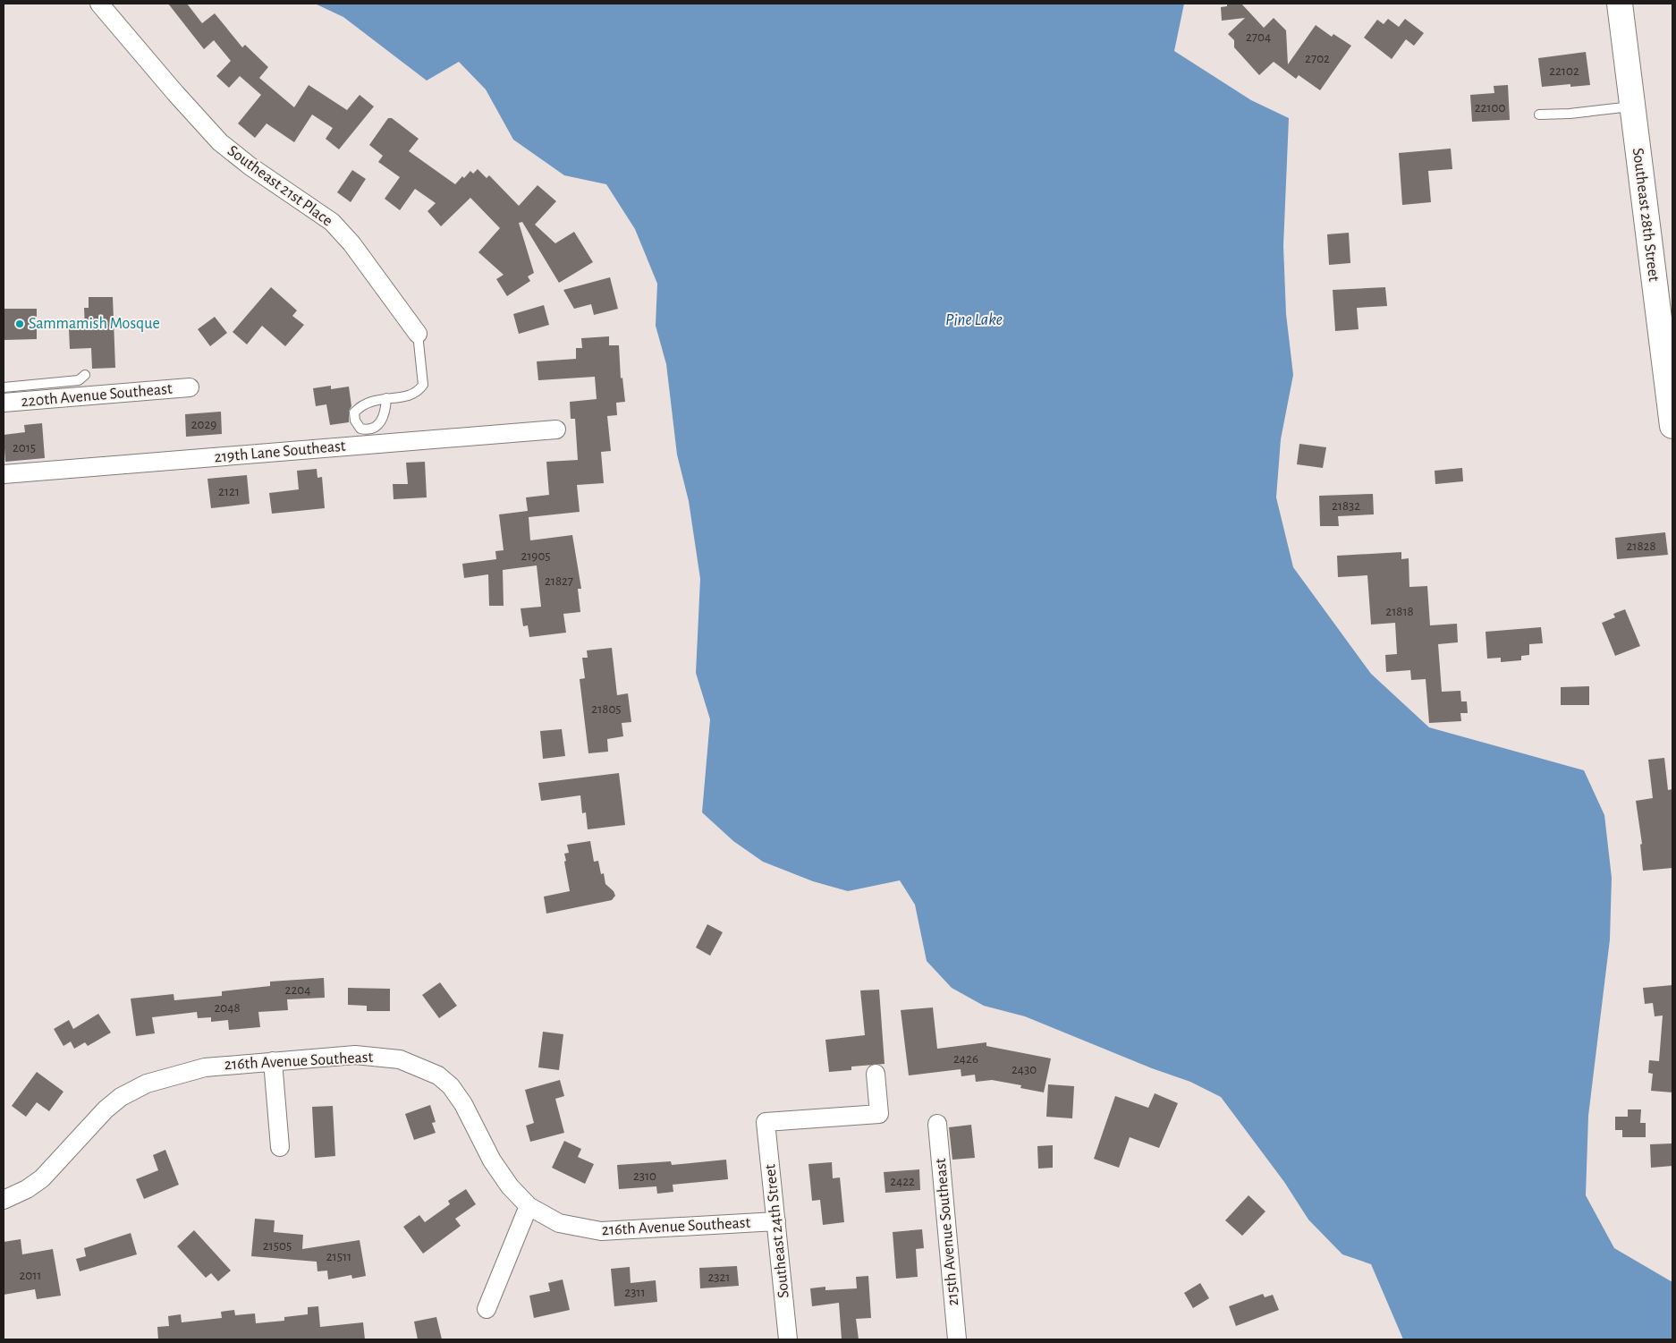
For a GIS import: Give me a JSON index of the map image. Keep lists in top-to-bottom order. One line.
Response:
{"streets":{"street":["Southeast 21st Place","Southeast 28th Street","220th Avenue Southeast","219th Lane Southeast","216th Avenue Southeast","Southeast 24th Street","215th Avenue Southeast"]},"crossings":[["216th Avenue Southeast","Southeast 24th Street"]],"water":["Pine Lake"],"places":["Sammamish Mosque"],"house_numbers":["2704","2702","22102","22100","2029","2015","2121","21832","21828","21905","21827","21818","21805","2204","2048","2426","2430","2310","2422","21505","21511","2011","2321","2311"]}
